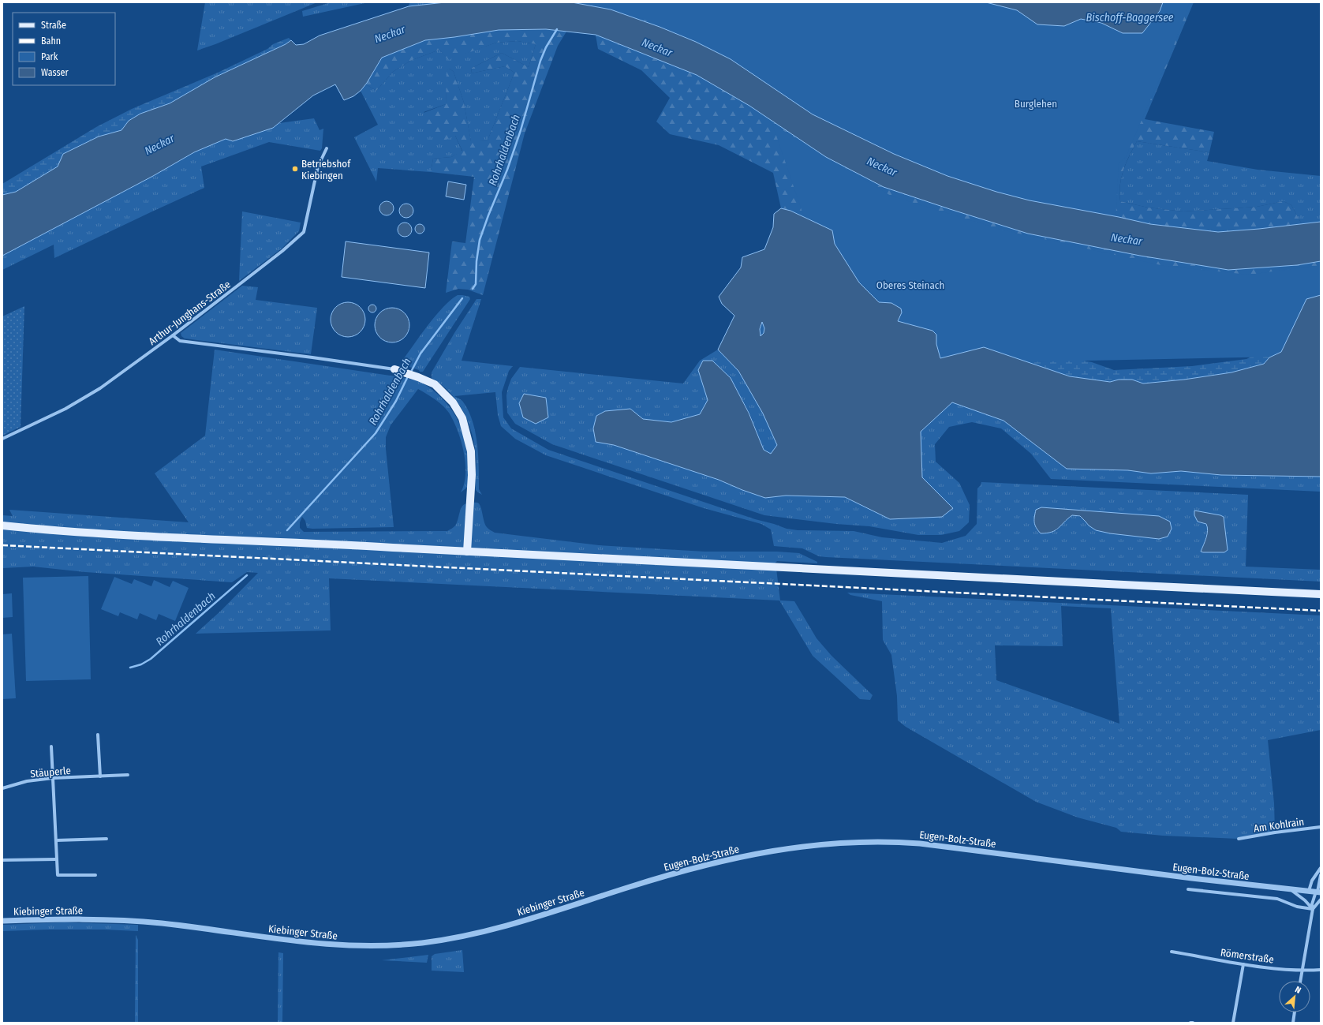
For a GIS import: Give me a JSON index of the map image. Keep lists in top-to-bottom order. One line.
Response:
{"streets":{"street":["Arthur-Junghans-Straße","Stäuperle","Am Kohlrain","Eugen-Bolz-Straße","Kiebinger Straße","Römerstraße"]},"crossings":[["Eugen-Bolz-Straße","Kiebinger Straße"]],"water":["Bischoff-Baggersee","Neckar","Rohrhaldenbach"],"parks":["Burglehen","Oberes Steinach"],"places":["Betriebshof Kiebingen"],"legend":["Straße","Bahn","Park","Wasser"],"north":"top right"}
